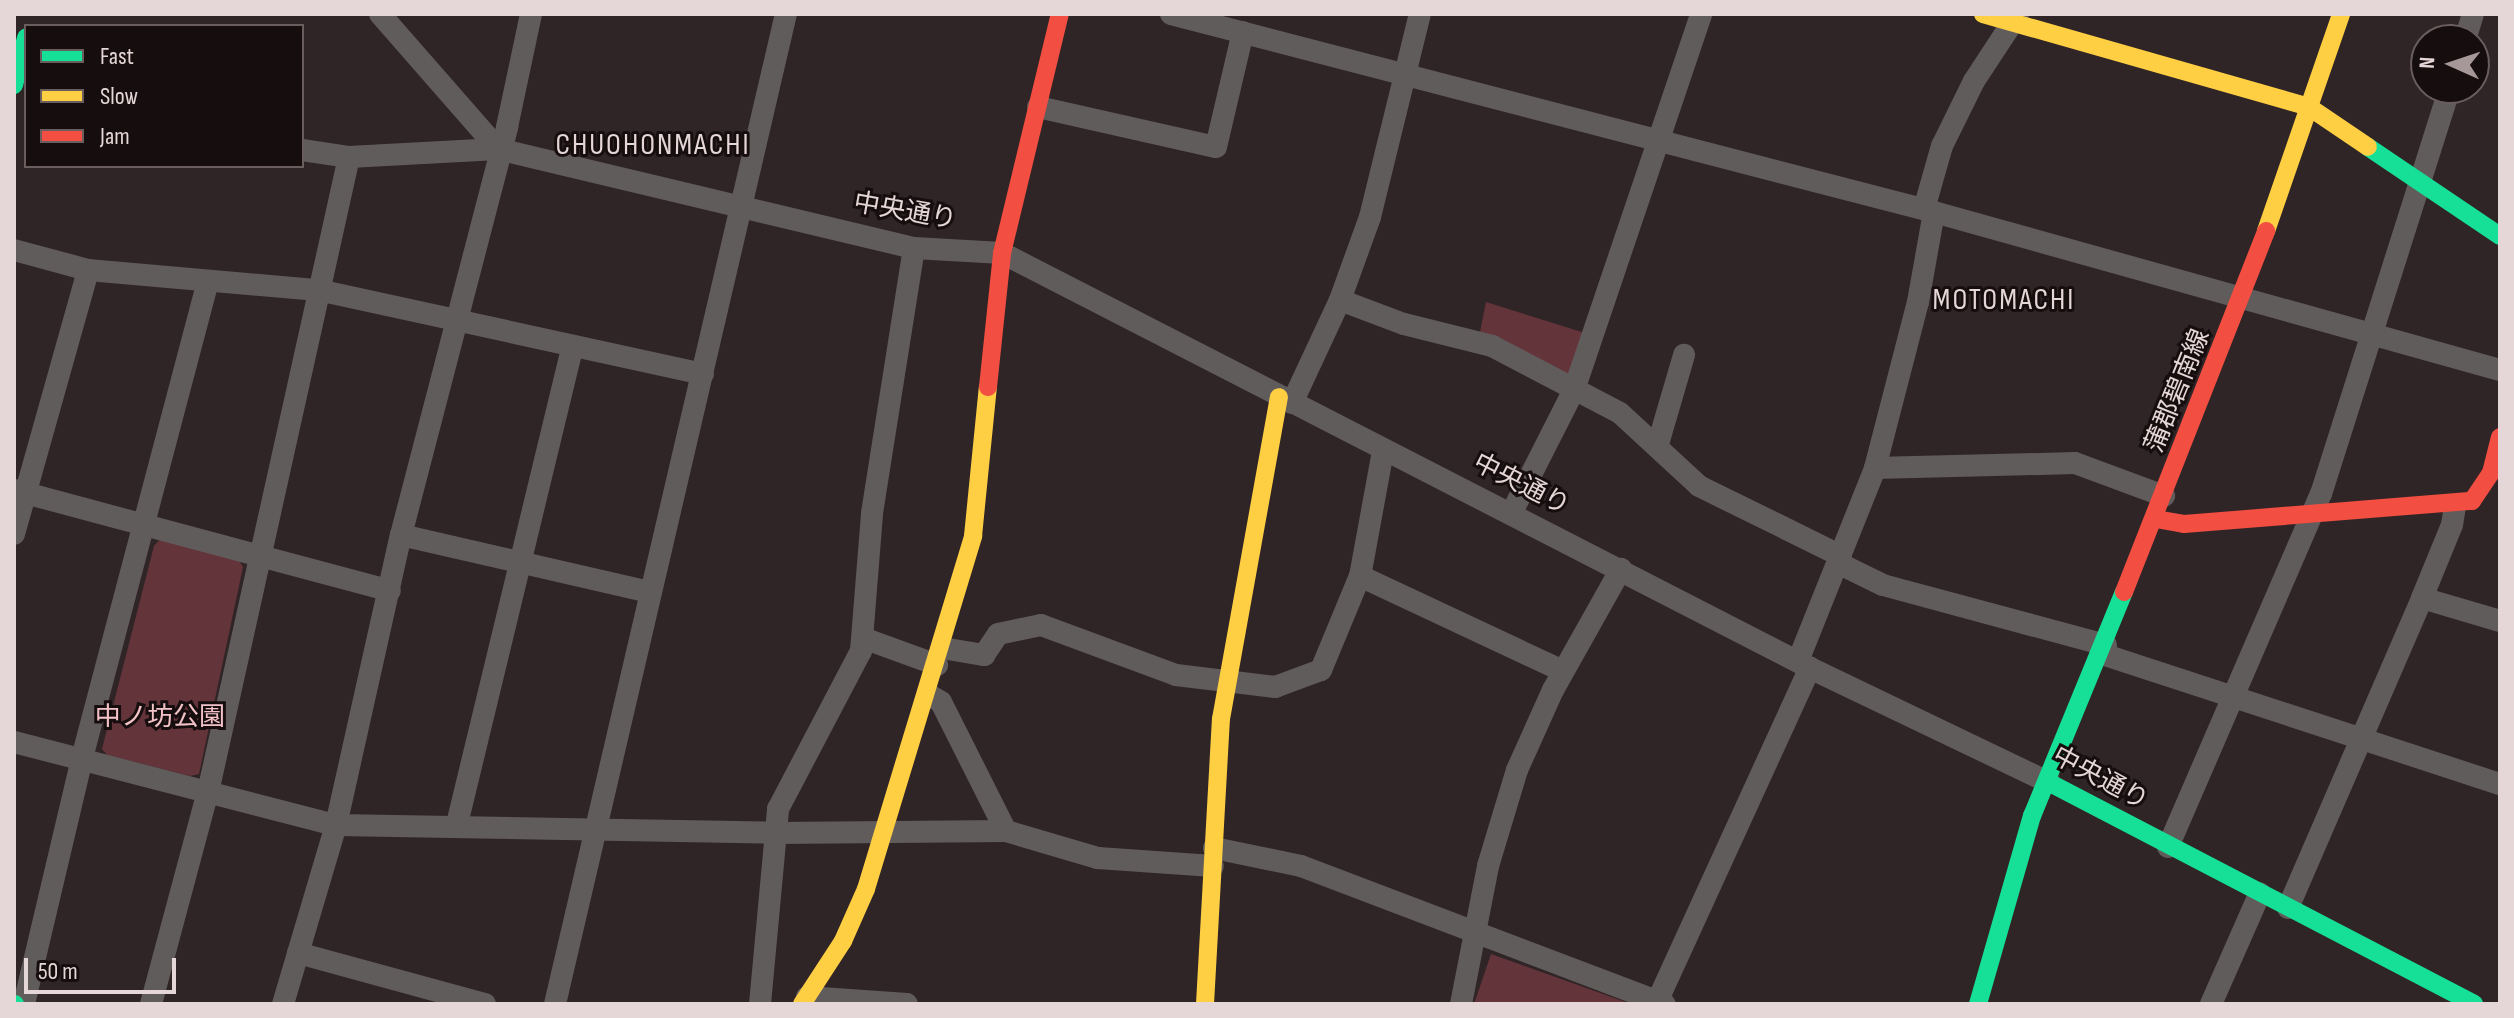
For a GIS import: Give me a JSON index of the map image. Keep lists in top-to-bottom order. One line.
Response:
{"streets":{"street":["中央通り","蒲郡碧南線"]},"crossings":[["中央通り","蒲郡碧南線"]],"districts":["CHUOHONMACHI","MOTOMACHI"],"parks":["中ノ坊公園"],"legend":["Fast","Slow","Jam"],"scale_bar":"50 m","north":"left"}
